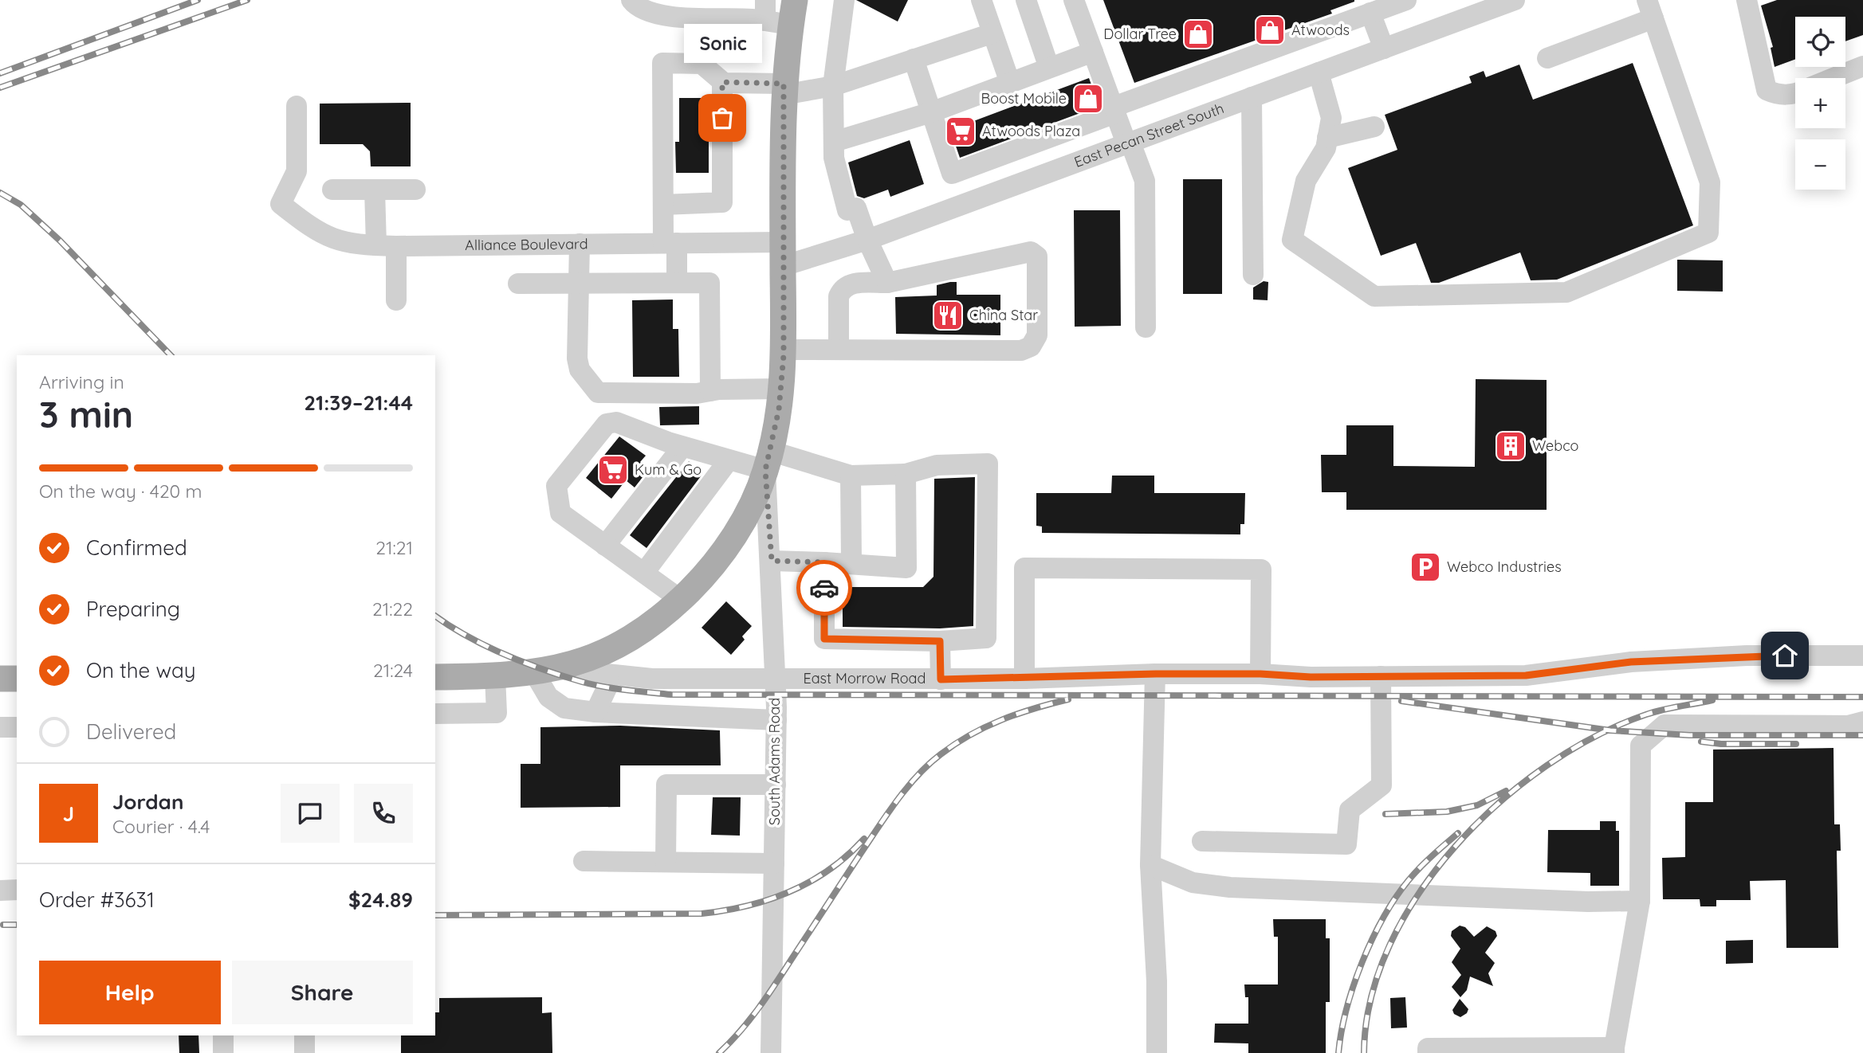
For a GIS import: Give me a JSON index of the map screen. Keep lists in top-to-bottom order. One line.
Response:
{"streets":{"main road":["East Morrow Road","South Adams Road"],"street":["East Pecan Street South","Alliance Boulevard"]},"crossings":[["East Pecan Street South","Alliance Boulevard"],["East Pecan Street South","South Adams Road"],["Alliance Boulevard","South Adams Road"],["East Morrow Road","South Adams Road"]],"places":{"shop":["Atwoods","Dollar Tree","Boost Mobile"],"other":["Sonic"],"supermarket":["Atwoods Plaza","Kum & Go"],"restaurant":["China Star"],"building":["Webco"],"parking":["Webco Industries"]},"page":{"map_buttons":["+","−"],"bubble":"Sonic","heading":["3 min","Arriving in","21:39–21:44"],"panel":["Jordan","Courier · 4.4","Order #3631","$24.89"],"bar":"On the way · 420 m","list":[["Confirmed","21:21"],["Preparing","21:22"],["On the way","21:24"],"Delivered"],"round":"J","buttons":["Help","Share"]}}
